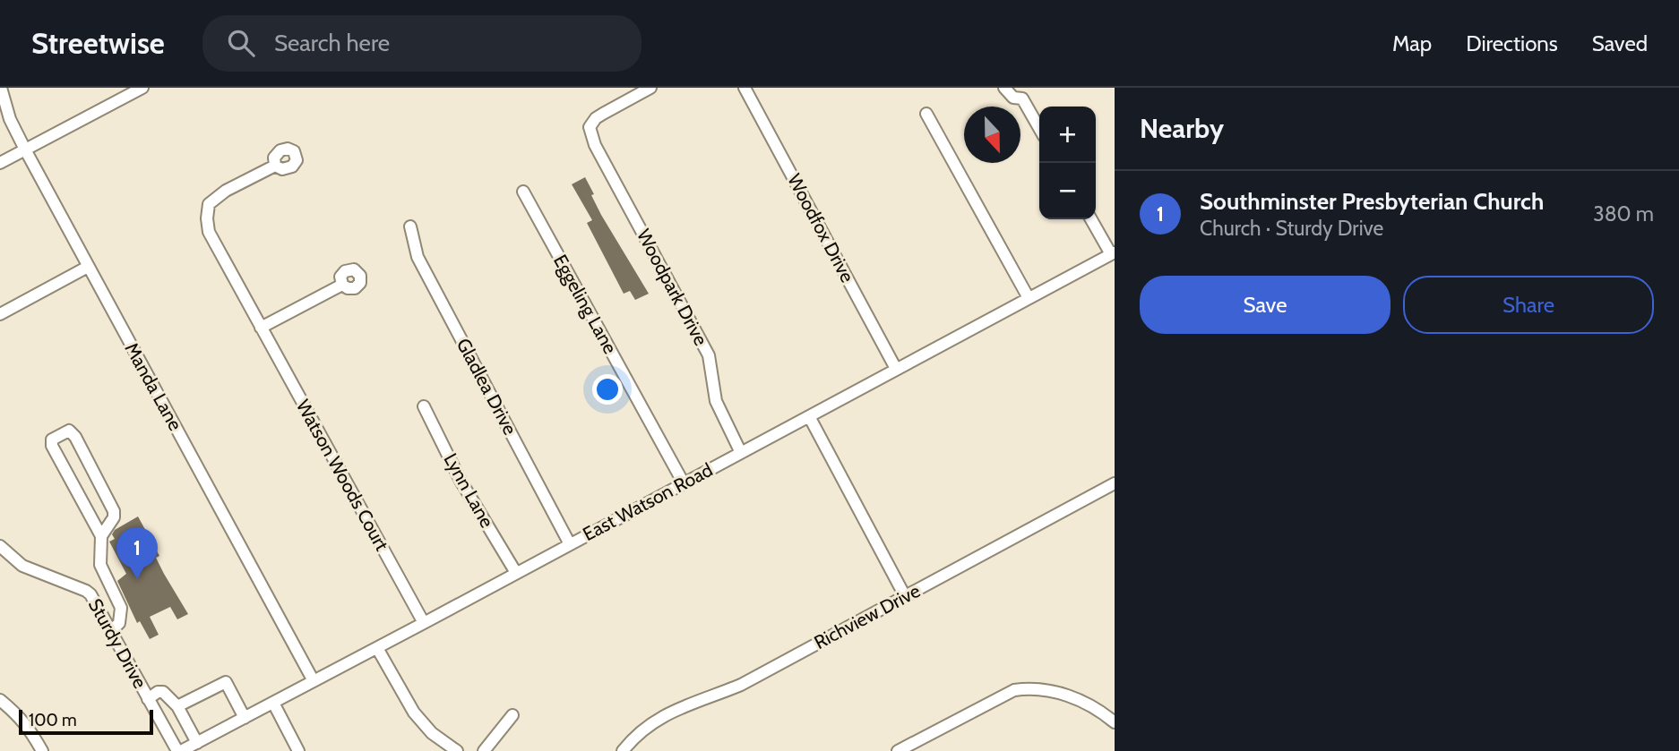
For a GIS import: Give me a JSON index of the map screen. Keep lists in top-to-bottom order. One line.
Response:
{"streets":{"street":["Woodfox Drive","Woodpark Drive","Eggeling Lane","Manda Lane","Gladlea Drive","Watson Woods Court","Lynn Lane","East Watson Road","Richview Drive","Sturdy Drive"]},"crossings":[["Woodfox Drive","East Watson Road"],["Woodpark Drive","East Watson Road"],["Eggeling Lane","East Watson Road"],["Manda Lane","East Watson Road"],["Gladlea Drive","East Watson Road"],["Watson Woods Court","East Watson Road"],["Lynn Lane","East Watson Road"],["East Watson Road","Sturdy Drive"]],"scale_bar":"100 m","north":"bottom","page":{"header":"Streetwise","search":"Search here","nav":["Map","Directions","Saved"],"heading":"Nearby","map_buttons":["+","−"],"list":[{"mark":"1","name":"Southminster Presbyterian Church","note":"Church · Sturdy Drive","value":"380 m"}],"buttons":["Save","Share"],"pins":"1","scale":"100 m"}}
